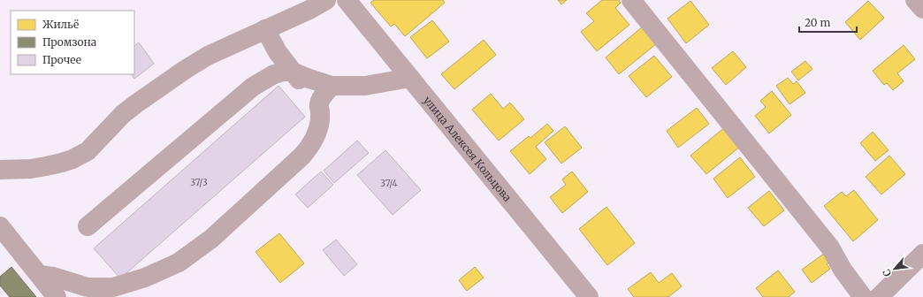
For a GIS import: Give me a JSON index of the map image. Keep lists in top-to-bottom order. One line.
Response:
{"streets":{"street":["улица Алексея Кольцова"]},"house_numbers":["37/3","37/4"],"legend":["Жильё","Промзона","Прочее"],"scale_bar":"20 m","north":"bottom left"}
